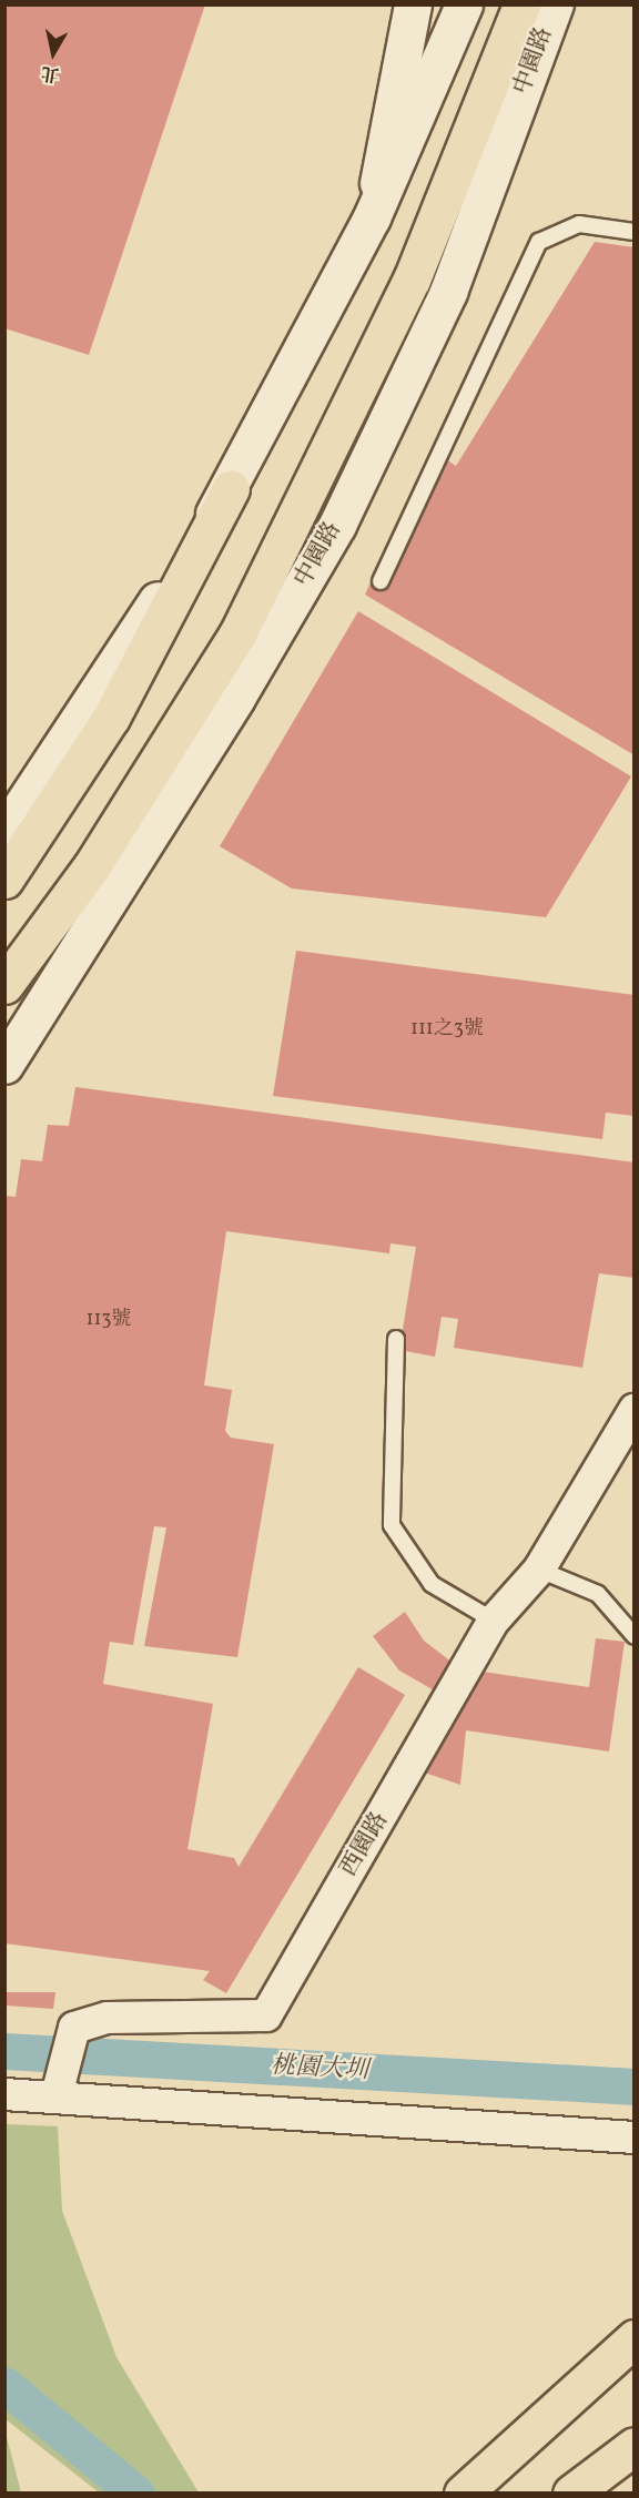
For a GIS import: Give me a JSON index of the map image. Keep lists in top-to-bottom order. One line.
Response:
{"streets":{"main road":["中園路"],"street":["西園路"]},"water":["桃園大圳"],"house_numbers":["111之3號","113號"],"north":"bottom"}
